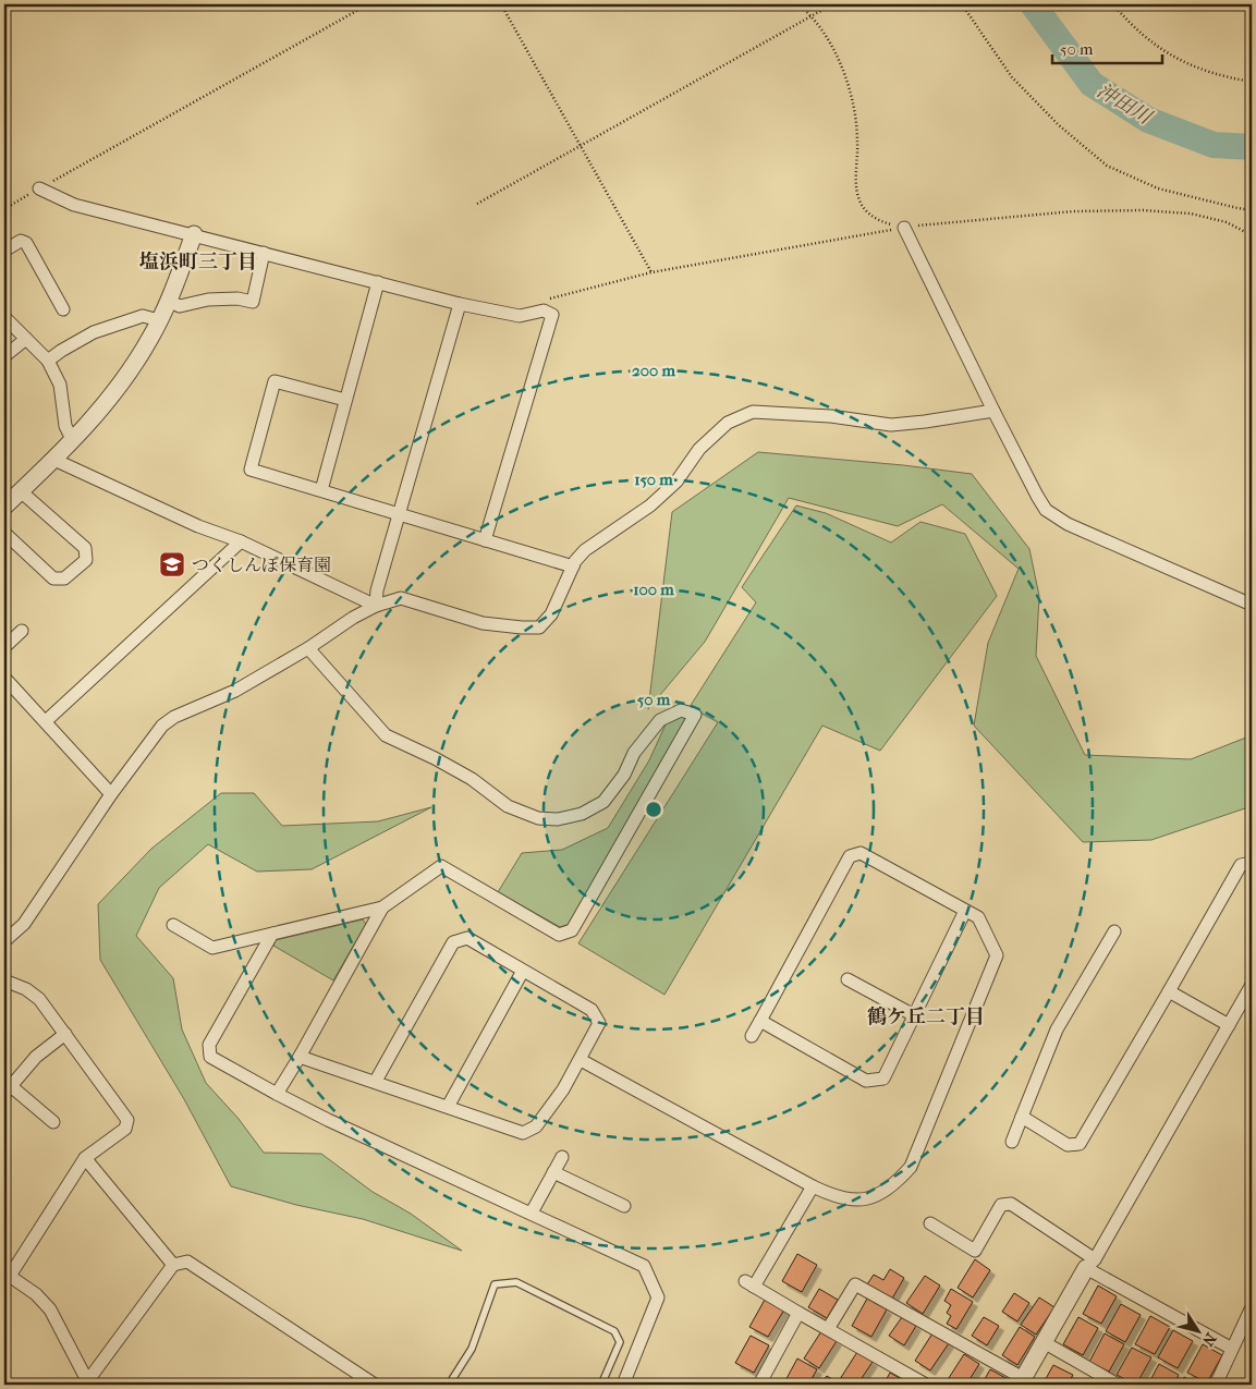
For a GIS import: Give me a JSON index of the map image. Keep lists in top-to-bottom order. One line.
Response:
{"districts":["塩浜町三丁目","鶴ケ丘二丁目"],"water":["沖田川"],"places":{"school or university":["つくしんぼ保育園"]},"scale_bar":"50 m","north":"bottom right","rings":["200 m","150 m","100 m","50 m"]}
